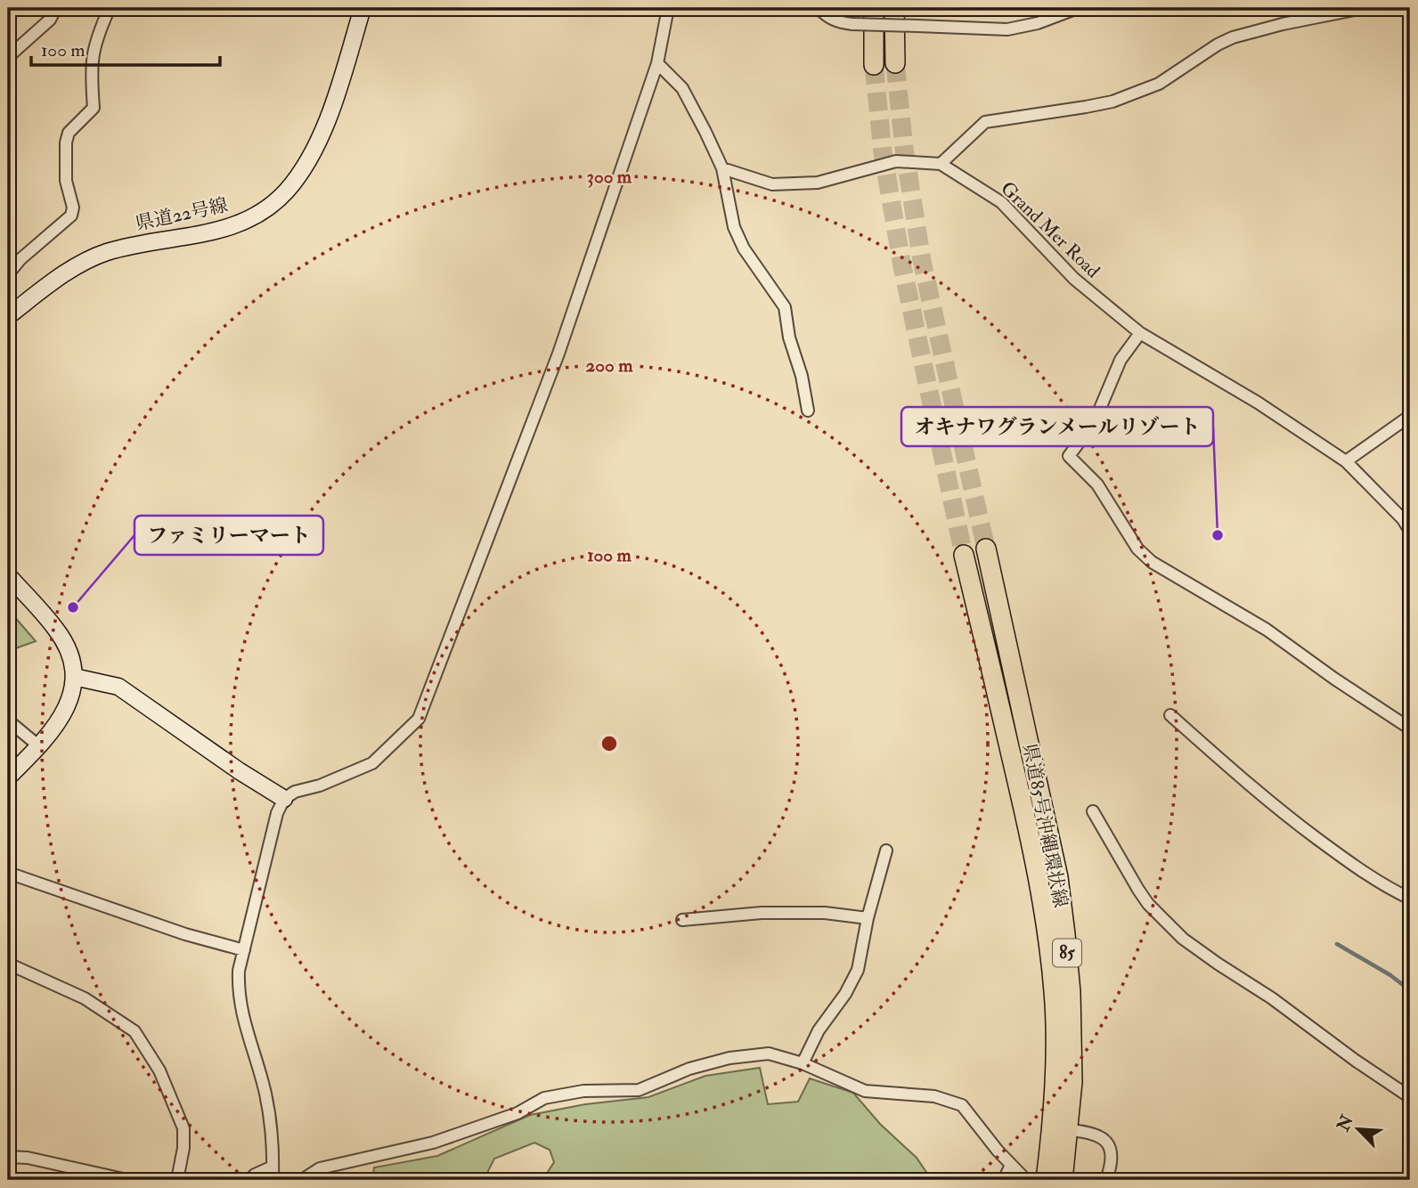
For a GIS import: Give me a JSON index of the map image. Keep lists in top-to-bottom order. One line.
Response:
{"streets":{"main road":["県道22号線","県道85号沖縄環状線","85"],"street":["Grand Mer Road"]},"places":["オキナワグランメールリゾート","ファミリーマート"],"scale_bar":"100 m","north":"top left","rings":["300 m","200 m","100 m"]}
